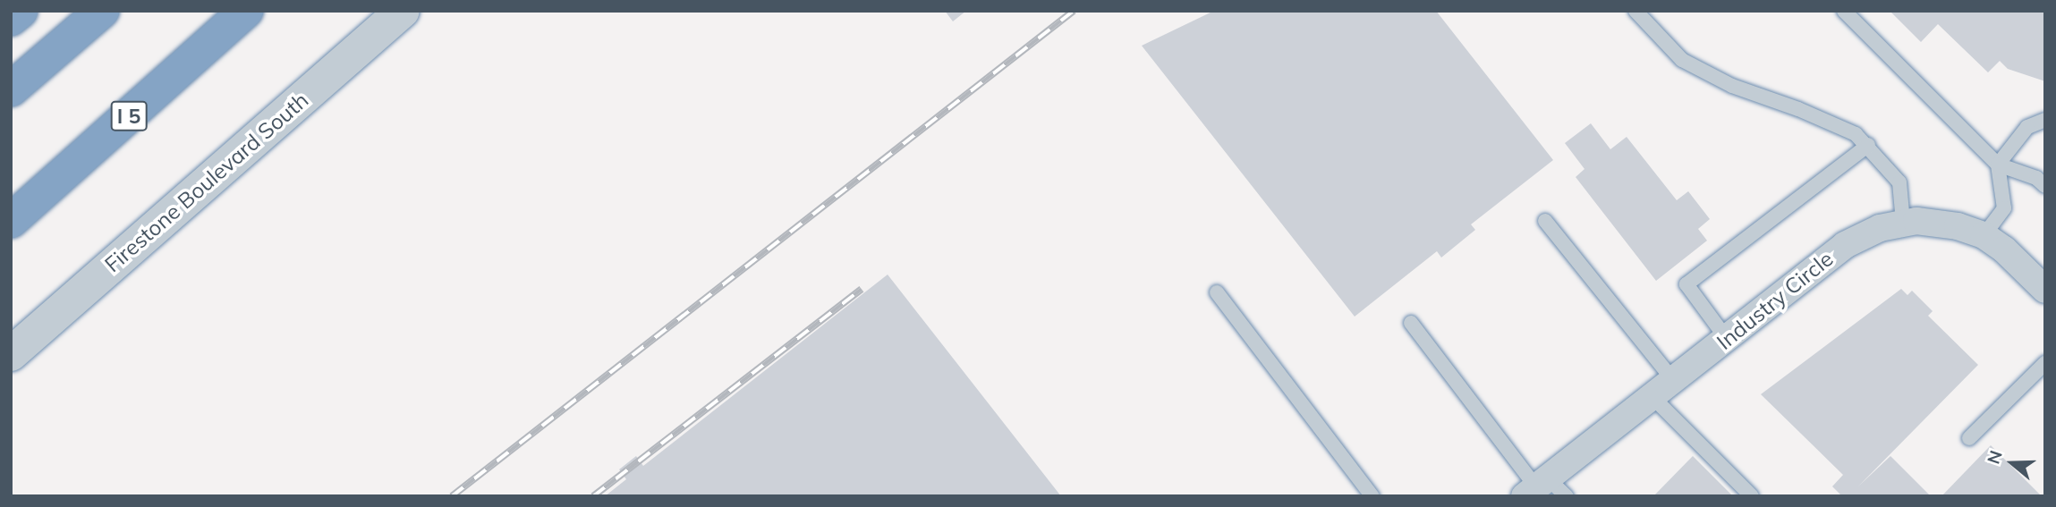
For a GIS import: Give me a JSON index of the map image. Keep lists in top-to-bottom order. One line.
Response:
{"streets":{"highway":["I 5"],"street":["Firestone Boulevard South","Industry Circle"]},"north":"left"}
